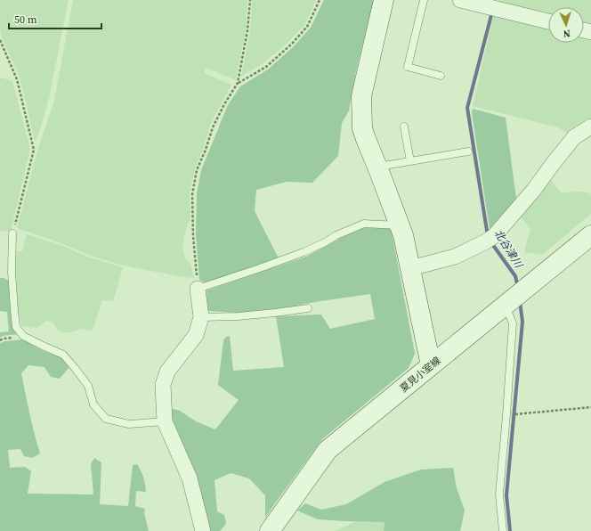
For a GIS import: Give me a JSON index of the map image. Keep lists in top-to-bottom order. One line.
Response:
{"streets":{"main road":["夏見小室線"]},"water":["北谷津川"],"scale_bar":"50 m","north":"bottom"}
